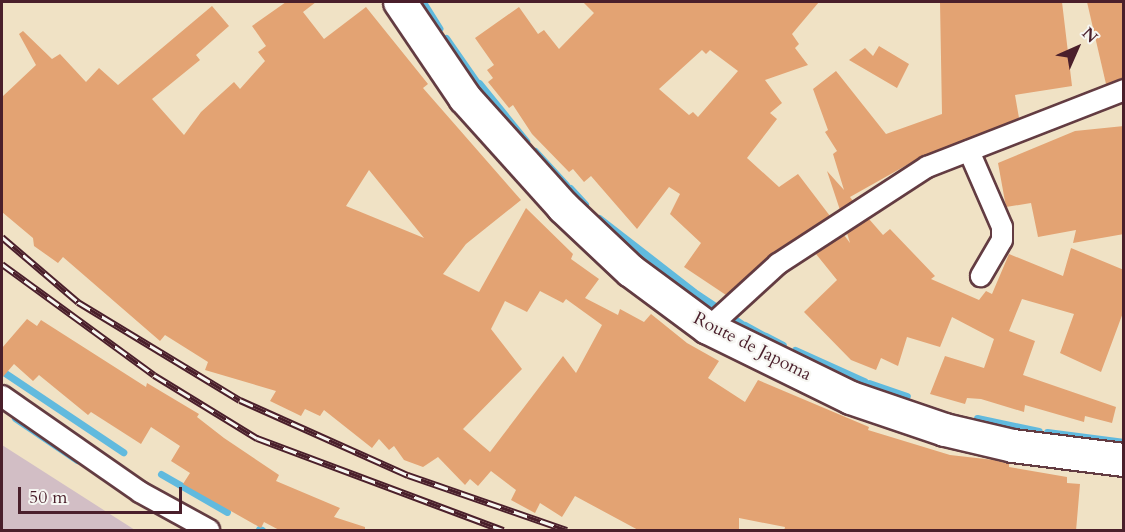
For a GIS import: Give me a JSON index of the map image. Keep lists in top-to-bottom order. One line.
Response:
{"streets":{"main road":["Route de Japoma"]},"scale_bar":"50 m","north":"top right"}
